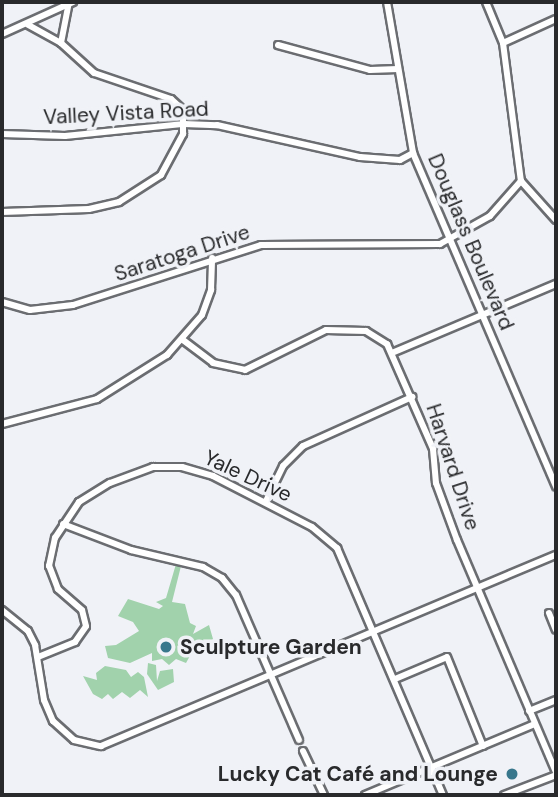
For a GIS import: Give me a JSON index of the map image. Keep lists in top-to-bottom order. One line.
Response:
{"streets":{"street":["Valley Vista Road","Douglass Boulevard","Saratoga Drive","Harvard Drive","Yale Drive"]},"crossings":[["Valley Vista Road","Douglass Boulevard"],["Douglass Boulevard","Saratoga Drive"]],"places":["Sculpture Garden","Lucky Cat Café and Lounge"]}
